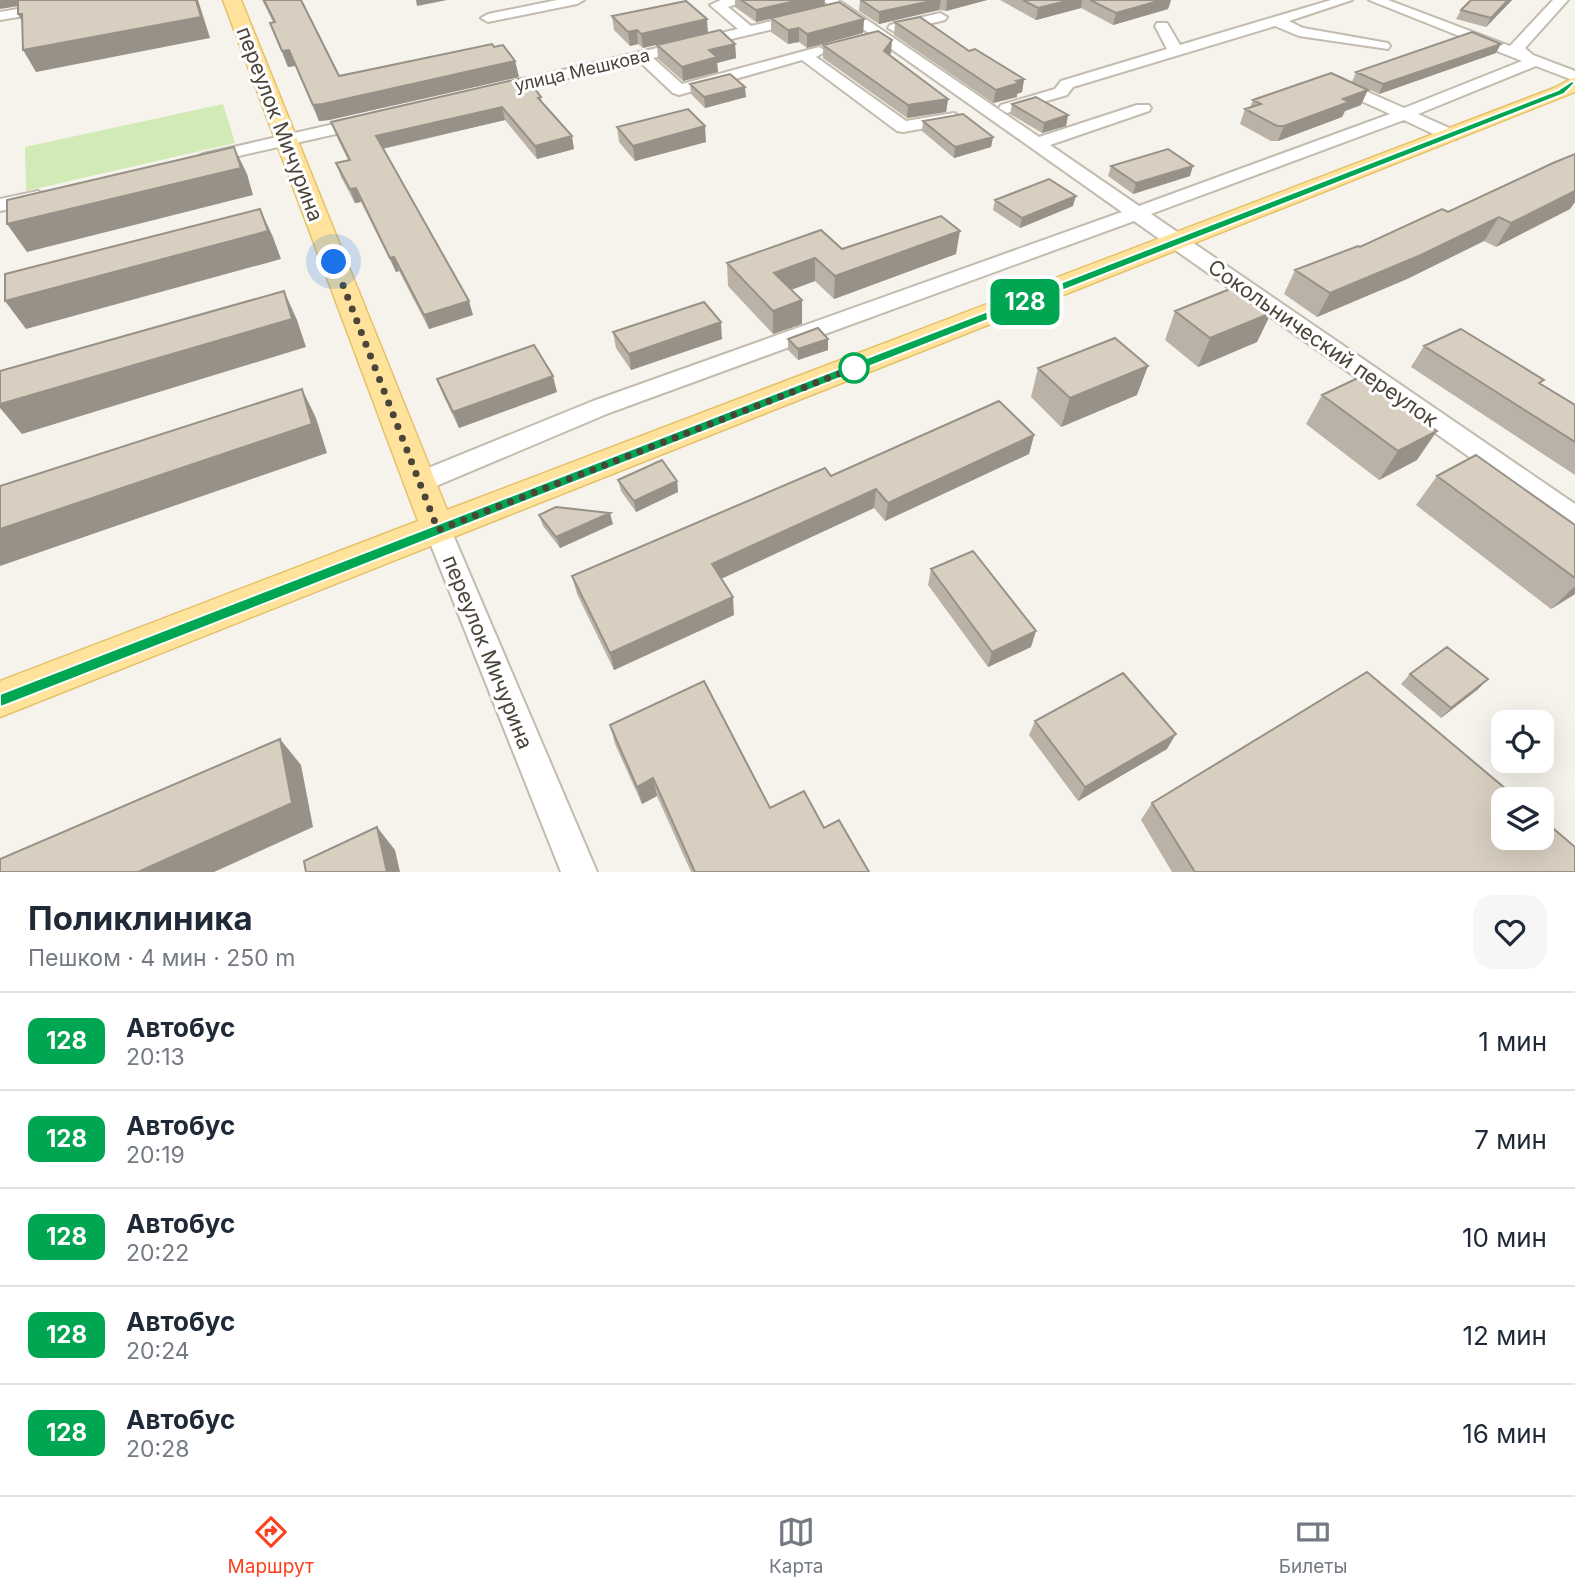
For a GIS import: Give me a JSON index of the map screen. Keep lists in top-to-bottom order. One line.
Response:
{"streets":{"main road":["переулок Мичурина"],"street":["улица Мешкова","Сокольнический переулок"]},"crossings":[["улица Мешкова","Сокольнический переулок"]],"lines":["bus line 128"],"page":{"on_map":"128","heading":["Поликлиника","Пешком · 4 мин · 250 m"],"list":[{"mark":"128","name":"Автобус","note":"20:13","value":"1 мин"},{"mark":"128","name":"Автобус","note":"20:19","value":"7 мин"},{"mark":"128","name":"Автобус","note":"20:22","value":"10 мин"},{"mark":"128","name":"Автобус","note":"20:24","value":"12 мин"},{"mark":"128","name":"Автобус","note":"20:28","value":"16 мин"}],"tabs":["Маршрут","Карта","Билеты"]}}
